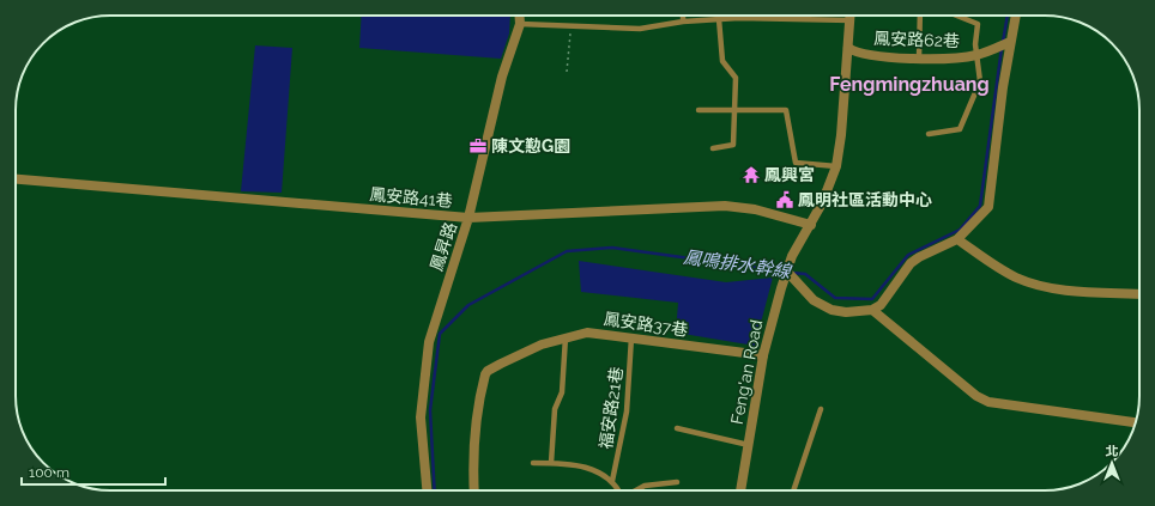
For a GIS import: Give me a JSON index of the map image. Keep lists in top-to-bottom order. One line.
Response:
{"streets":{"street":["鳳安路62巷","鳳安路41巷","鳳昇路","鳳安路37巷","Feng'an Road"],"lane":["福安路21巷"]},"crossings":[["鳳安路62巷","Feng'an Road"],["鳳安路41巷","鳳昇路"],["鳳安路41巷","Feng'an Road"],["鳳安路37巷","Feng'an Road"],["鳳安路37巷","福安路21巷"]],"districts":["Fengmingzhuang"],"water":["鳳鳴排水幹線"],"places":{"office":["陳文懃G園"],"temple":["鳳興宮"],"public building":["鳳明社區活動中心"]},"scale_bar":"100 m","north":"top"}
